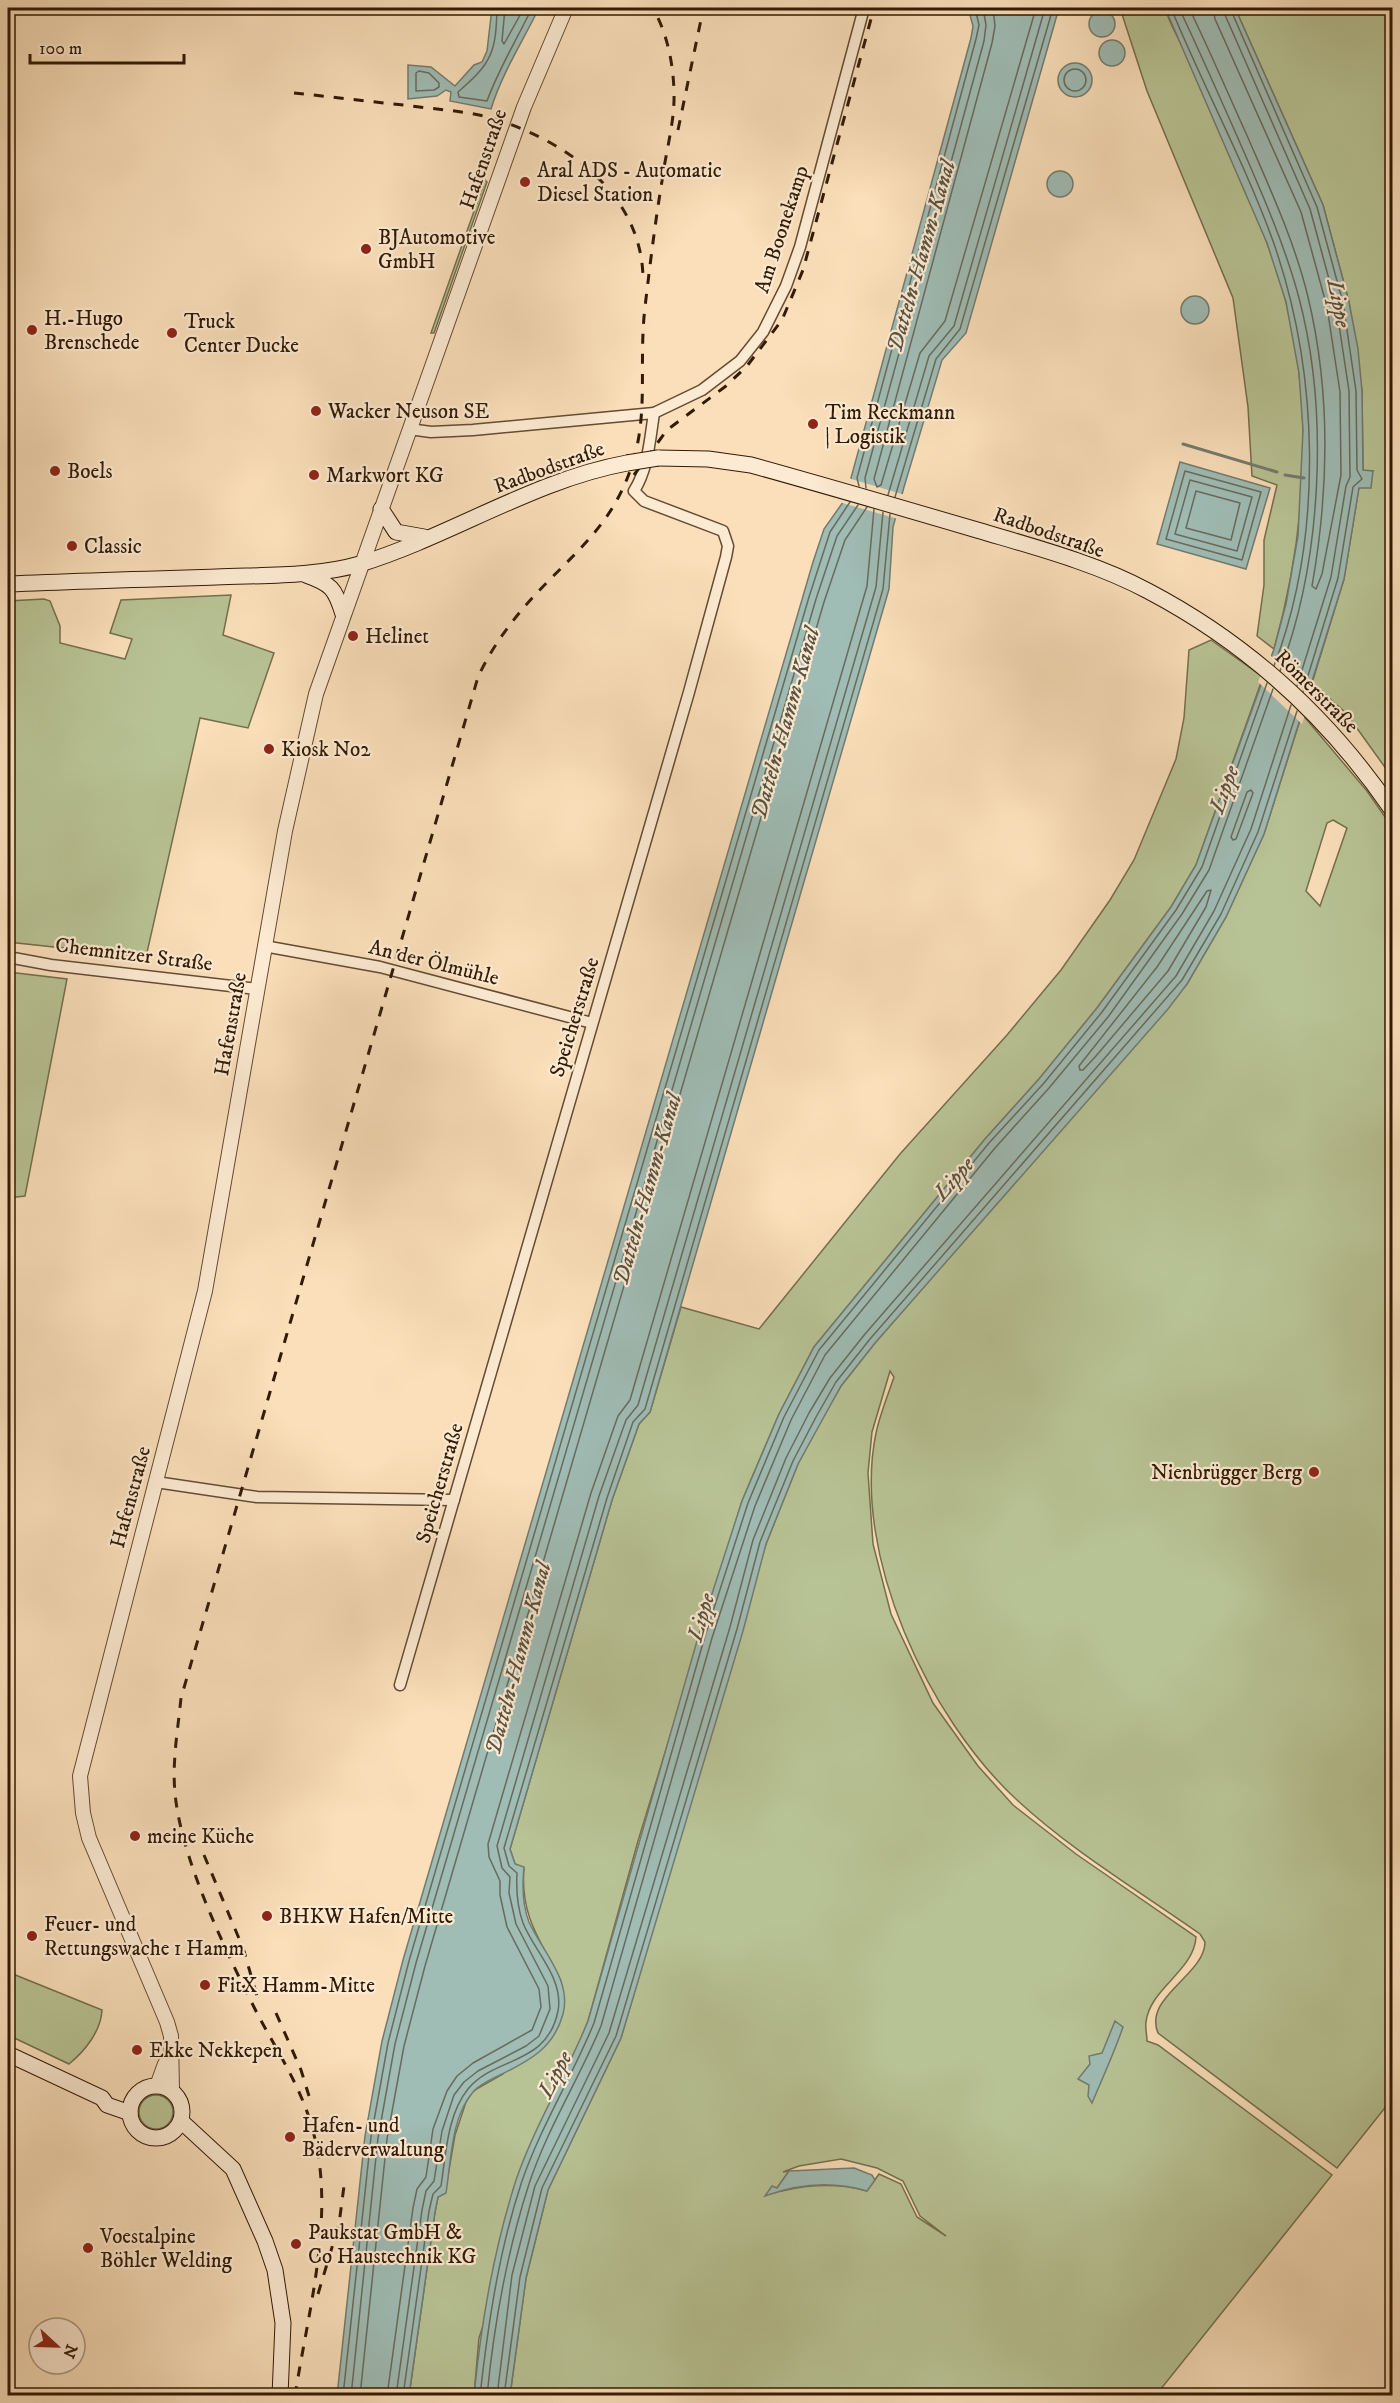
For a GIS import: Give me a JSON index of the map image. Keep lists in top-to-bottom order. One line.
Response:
{"streets":{"main road":["Radbodstraße","Römerstraße"],"street":["Hafenstraße","Am Boonekamp","Chemnitzer Straße","An der Ölmühle","Speicherstraße"]},"crossings":[["Hafenstraße","Am Boonekamp"],["Hafenstraße","Radbodstraße"],["Hafenstraße","Chemnitzer Straße"],["Hafenstraße","An der Ölmühle"],["Am Boonekamp","Speicherstraße"],["Radbodstraße","Römerstraße"],["An der Ölmühle","Speicherstraße"]],"water":["Datteln-Hamm-Kanal","Lippe"],"places":["Aral ADS - Automatic Diesel Station","BJAutomotive GmbH","H.-Hugo Brenschede","Truck Center Ducke","Wacker Neuson SE","Tim Reckmann | Logistik","Boels","Markwort KG","Classic","Helinet","Kiosk No2","Nienbrügger Berg","meine Küche","BHKW Hafen/Mitte","Feuer- und Rettungswache 1 Hamm","FitX Hamm-Mitte","Ekke Nekkepen","Hafen- und Bäderverwaltung","Paukstat GmbH & Co Haustechnik KG","Voestalpine Böhler Welding"],"scale_bar":"100 m","north":"right"}
